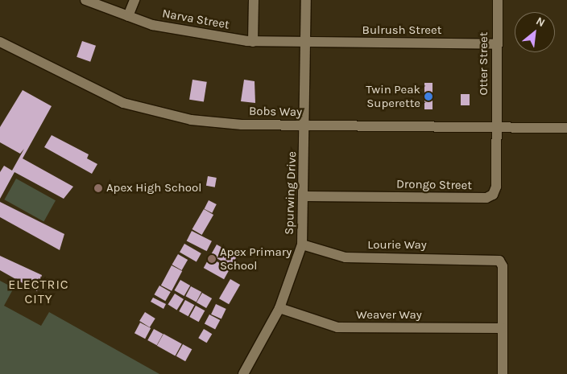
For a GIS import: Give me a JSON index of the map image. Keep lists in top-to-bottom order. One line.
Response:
{"streets":{"street":["Narva Street","Bulrush Street","Otter Street","Bobs Way","Drongo Street","Spurwing Drive","Lourie Way","Weaver Way"]},"crossings":[["Narva Street","Bulrush Street"],["Narva Street","Spurwing Drive"],["Bulrush Street","Otter Street"],["Bulrush Street","Spurwing Drive"],["Otter Street","Bobs Way"],["Otter Street","Drongo Street"],["Bobs Way","Drongo Street"],["Bobs Way","Spurwing Drive"],["Drongo Street","Spurwing Drive"],["Spurwing Drive","Lourie Way"],["Spurwing Drive","Weaver Way"],["Lourie Way","Weaver Way"]],"districts":["ELECTRIC CITY"],"places":["Twin Peak Superette","Apex High School","Apex Primary School"],"north":"top right"}
